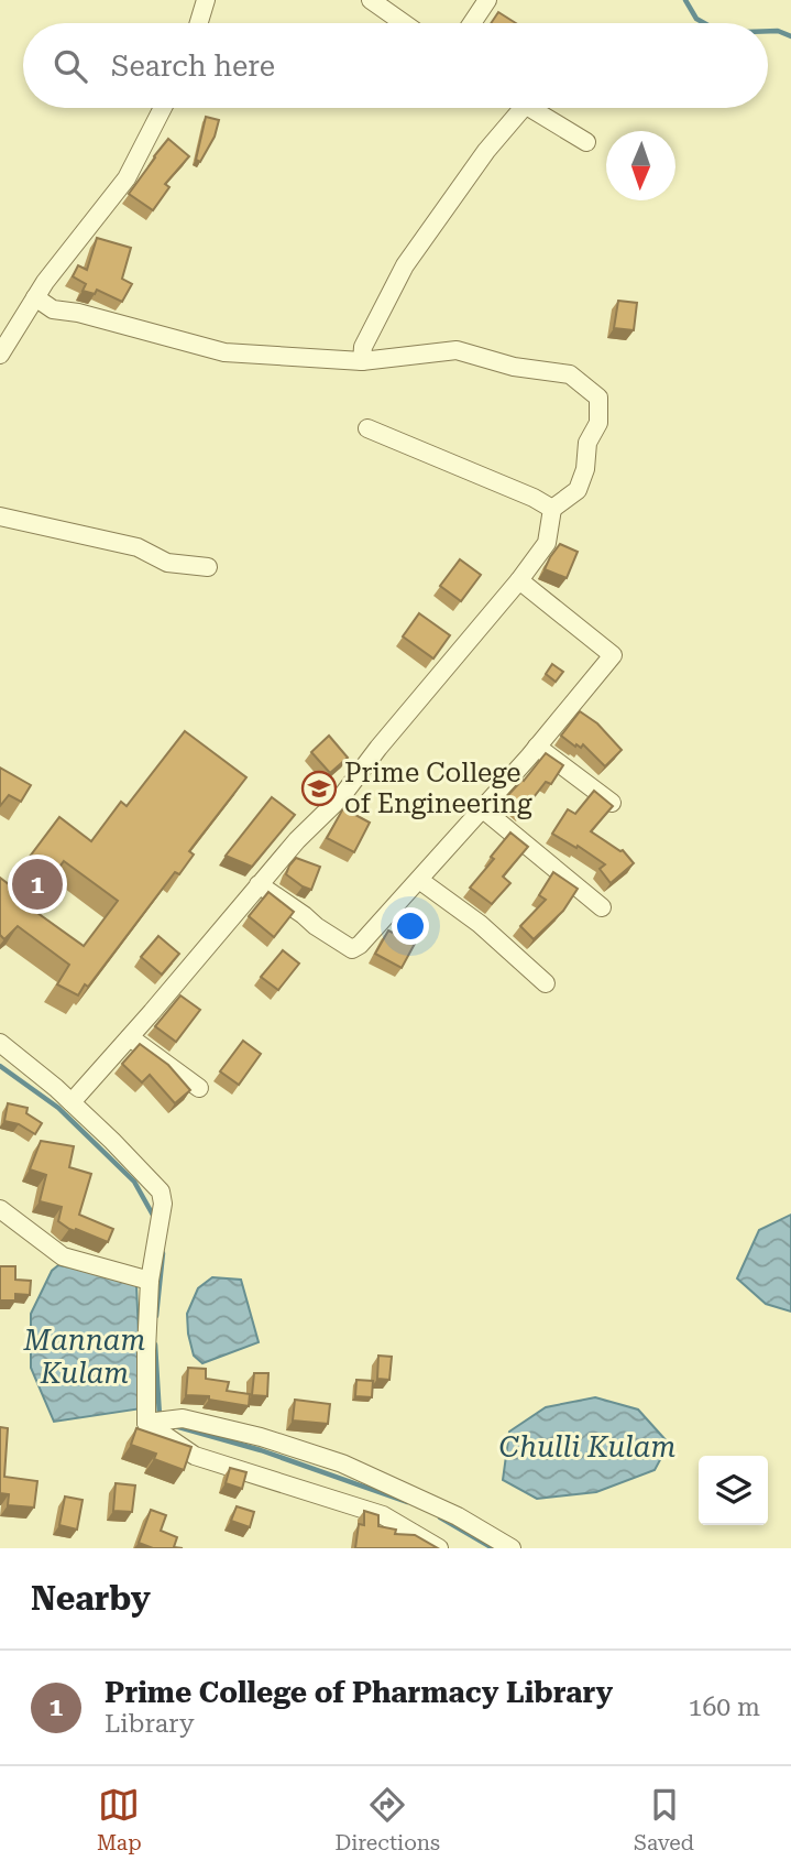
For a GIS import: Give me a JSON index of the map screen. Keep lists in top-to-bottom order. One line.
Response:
{"water":["Mannam Kulam","Chulli Kulam"],"places":{"school or university":["Prime College of Engineering"]},"north":"bottom","page":{"search":"Search here","pins":"1","heading":"Nearby","list":[{"mark":"1","name":"Prime College of Pharmacy Library","note":"Library","value":"160 m"}],"nav":["Map","Directions","Saved"]}}
